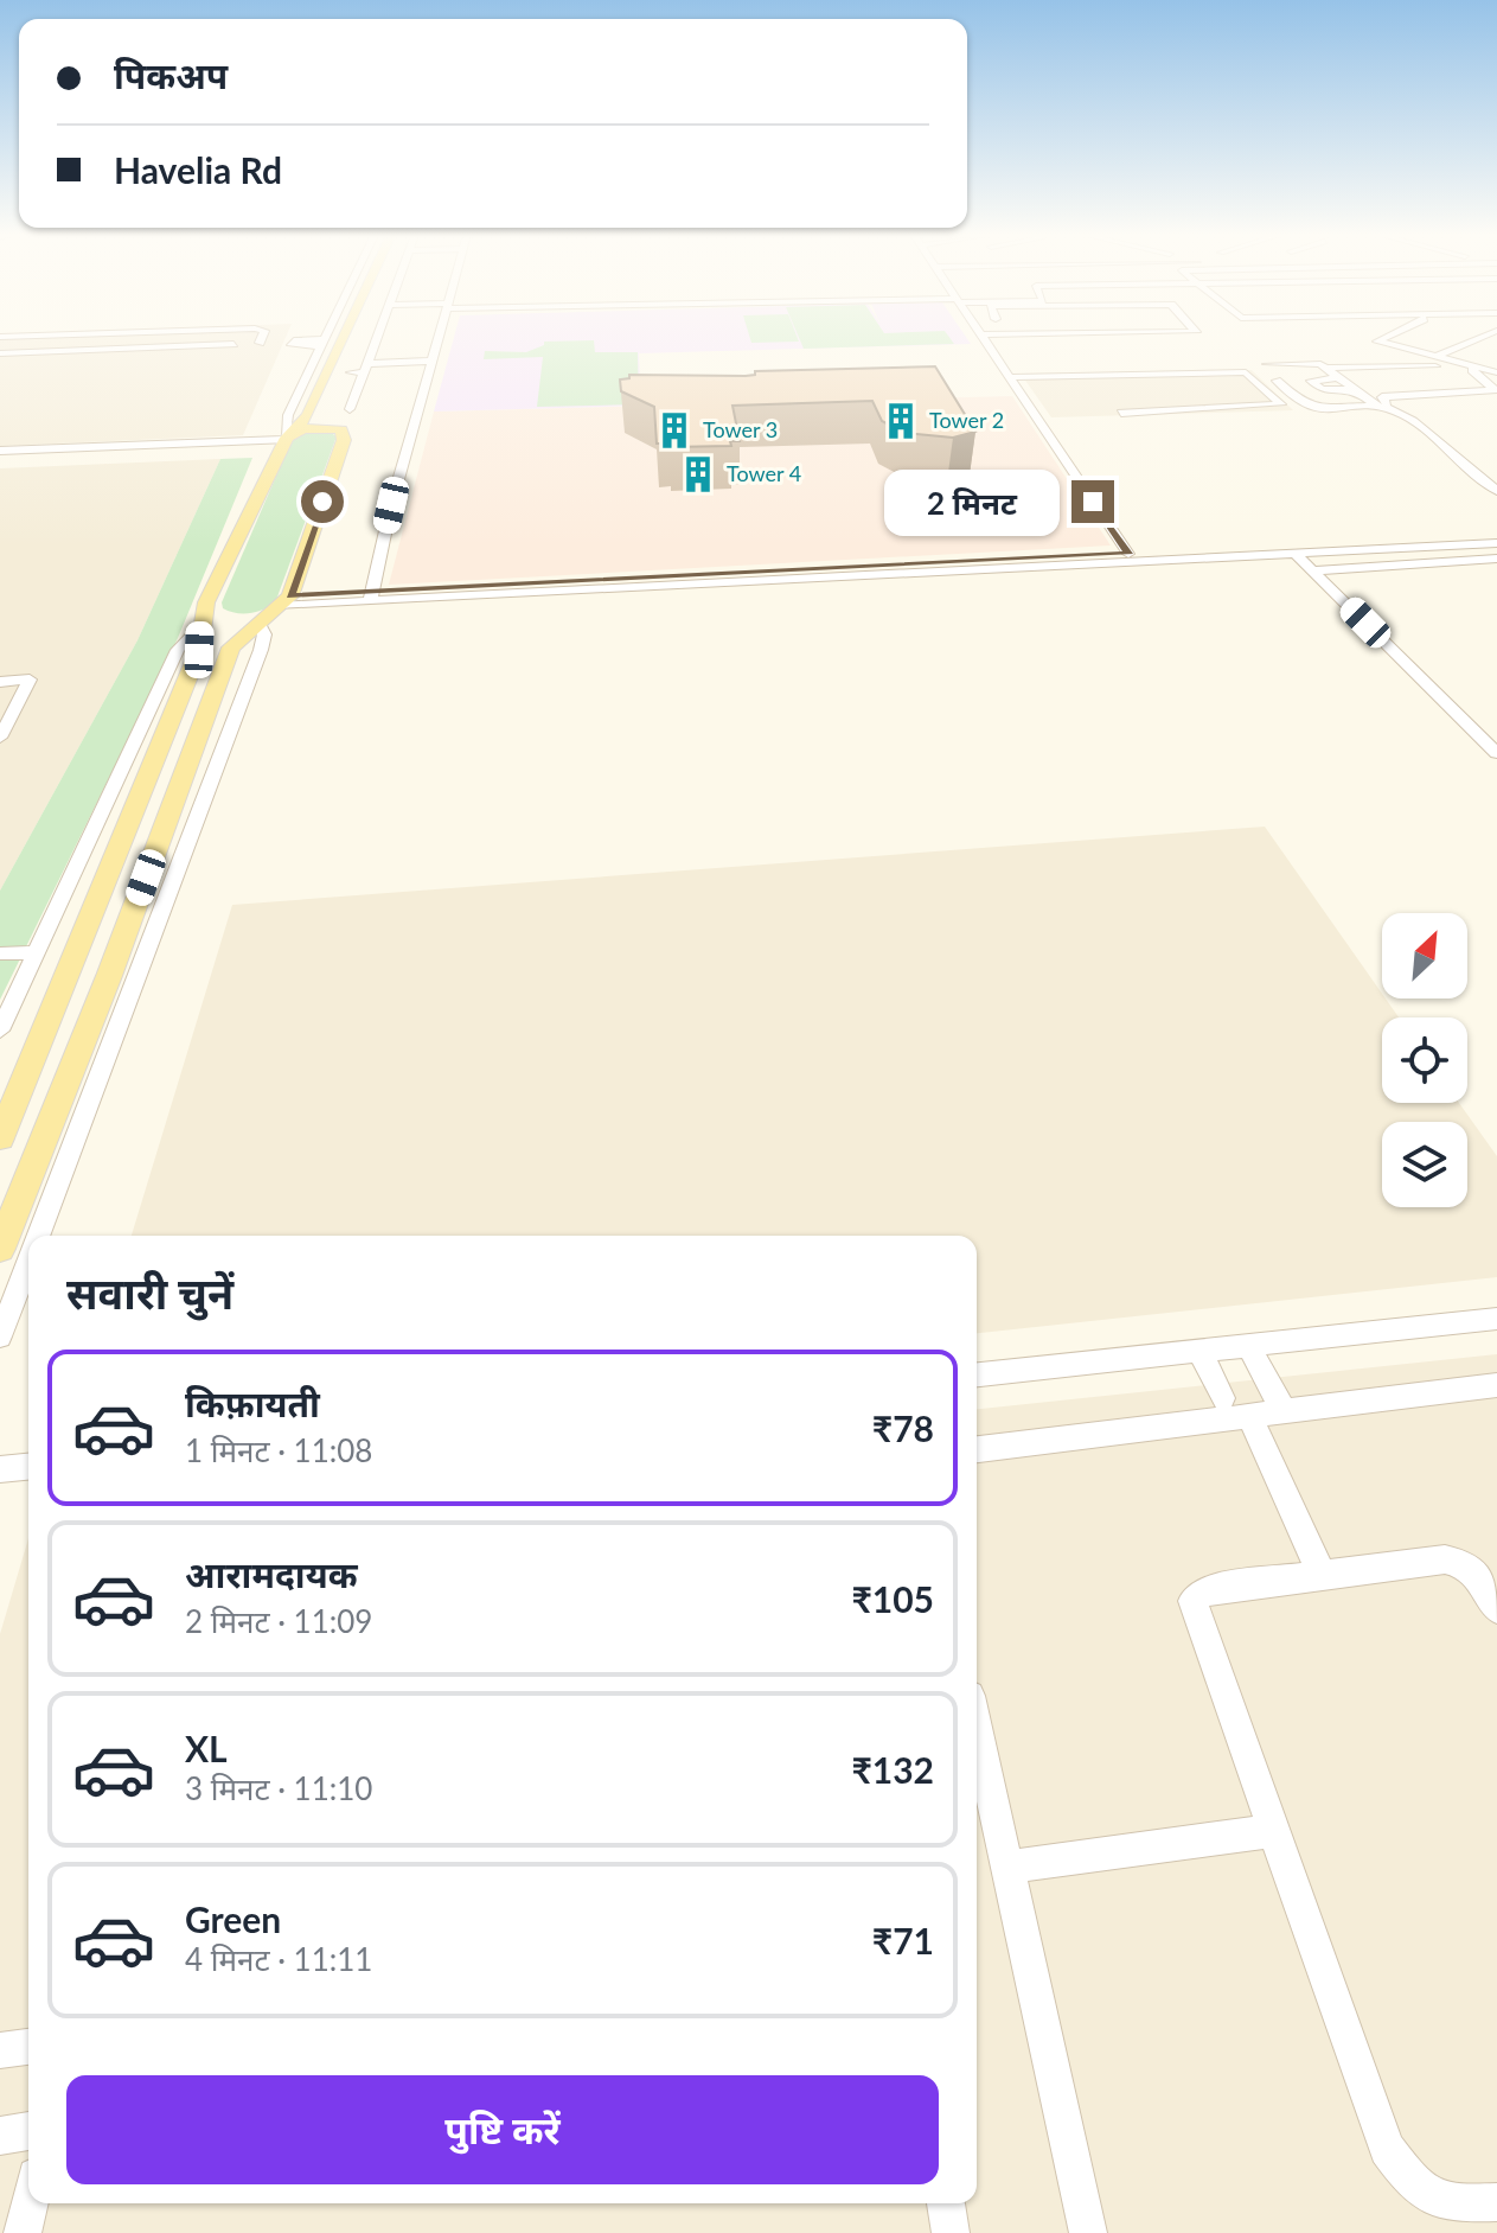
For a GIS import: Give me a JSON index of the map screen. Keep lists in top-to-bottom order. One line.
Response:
{"places":{"building":["Tower 2","Tower 3","Tower 4"]},"north":"top right","page":{"banner":["पिकअप","Havelia Rd"],"bubble":"2 मिनट","heading":"सवारी चुनें","list":[{"name":"किफ़ायती","note":"1 मिनट · 11:08","value":"₹78"},{"name":"आरामदायक","note":"2 मिनट · 11:09","value":"₹105"},{"name":"XL","note":"3 मिनट · 11:10","value":"₹132"},{"name":"Green","note":"4 मिनट · 11:11","value":"₹71"}],"buttons":"पुष्टि करें"}}
